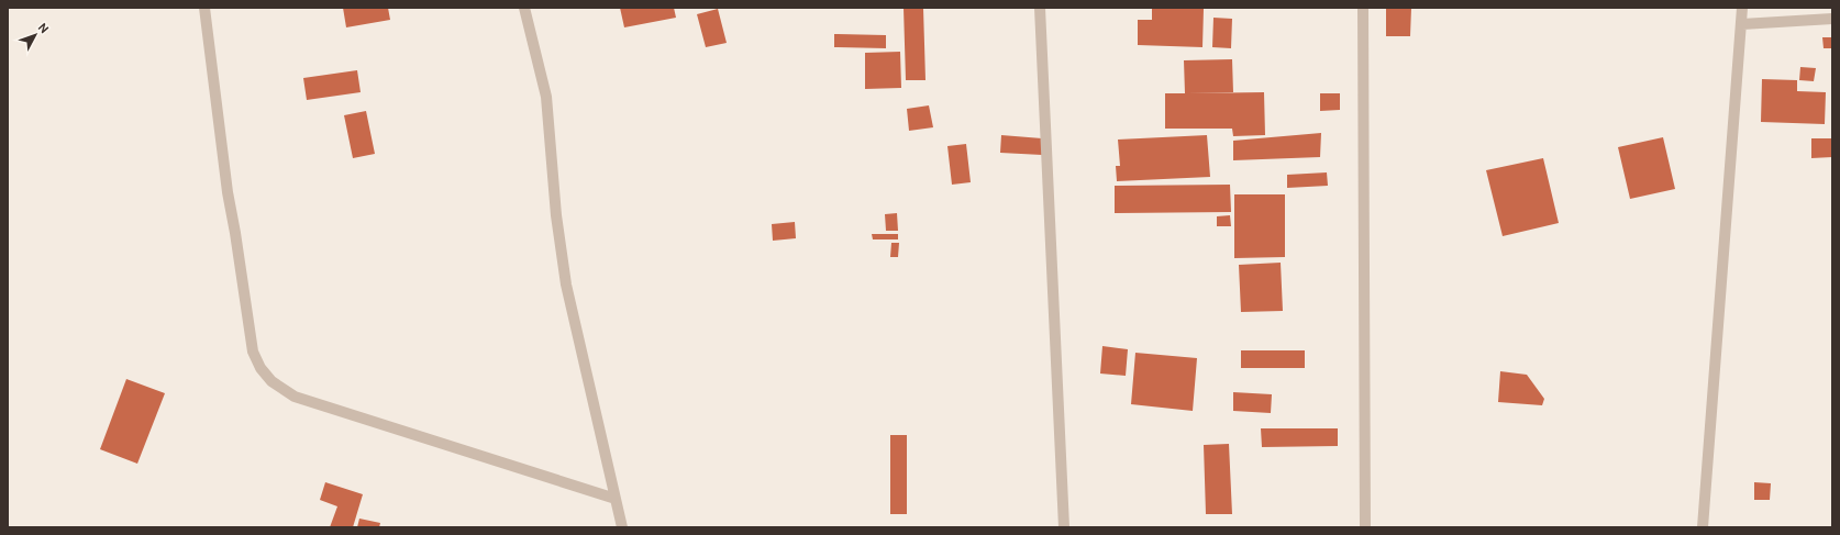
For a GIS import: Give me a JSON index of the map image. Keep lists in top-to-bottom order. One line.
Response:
{"north":"top right"}
